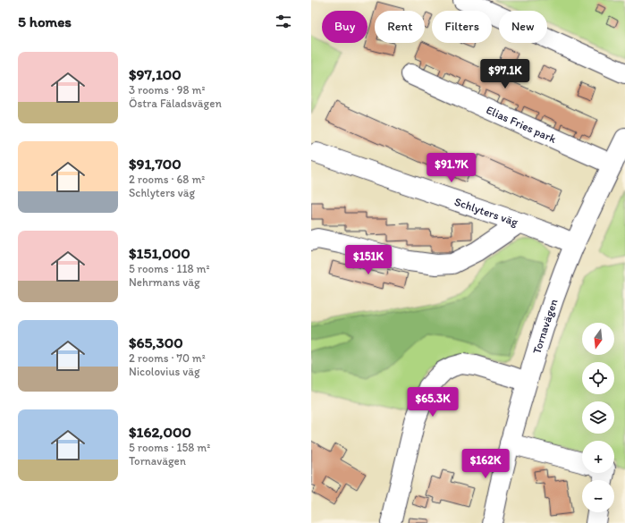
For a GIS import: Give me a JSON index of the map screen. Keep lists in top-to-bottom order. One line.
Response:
{"streets":{"street":["Elias Fries park","Schlyters väg","Tornavägen"]},"crossings":[["Elias Fries park","Tornavägen"],["Schlyters väg","Tornavägen"]],"north":"bottom","page":{"heading":"5 homes","chip":["Buy","Rent","Filters","New"],"list":[{"name":"$97,100","note":"3 rooms · 98 m² · Östra Fäladsvägen"},{"name":"$91,700","note":"2 rooms · 68 m² · Schlyters väg"},{"name":"$151,000","note":"5 rooms · 118 m² · Nehrmans väg"},{"name":"$65,300","note":"2 rooms · 70 m² · Nicolovius väg"},{"name":"$162,000","note":"5 rooms · 158 m² · Tornavägen"}],"price":["$97.1K","$91.7K","$151K","$65.3K","$162K"],"map_buttons":["+","−"]}}
